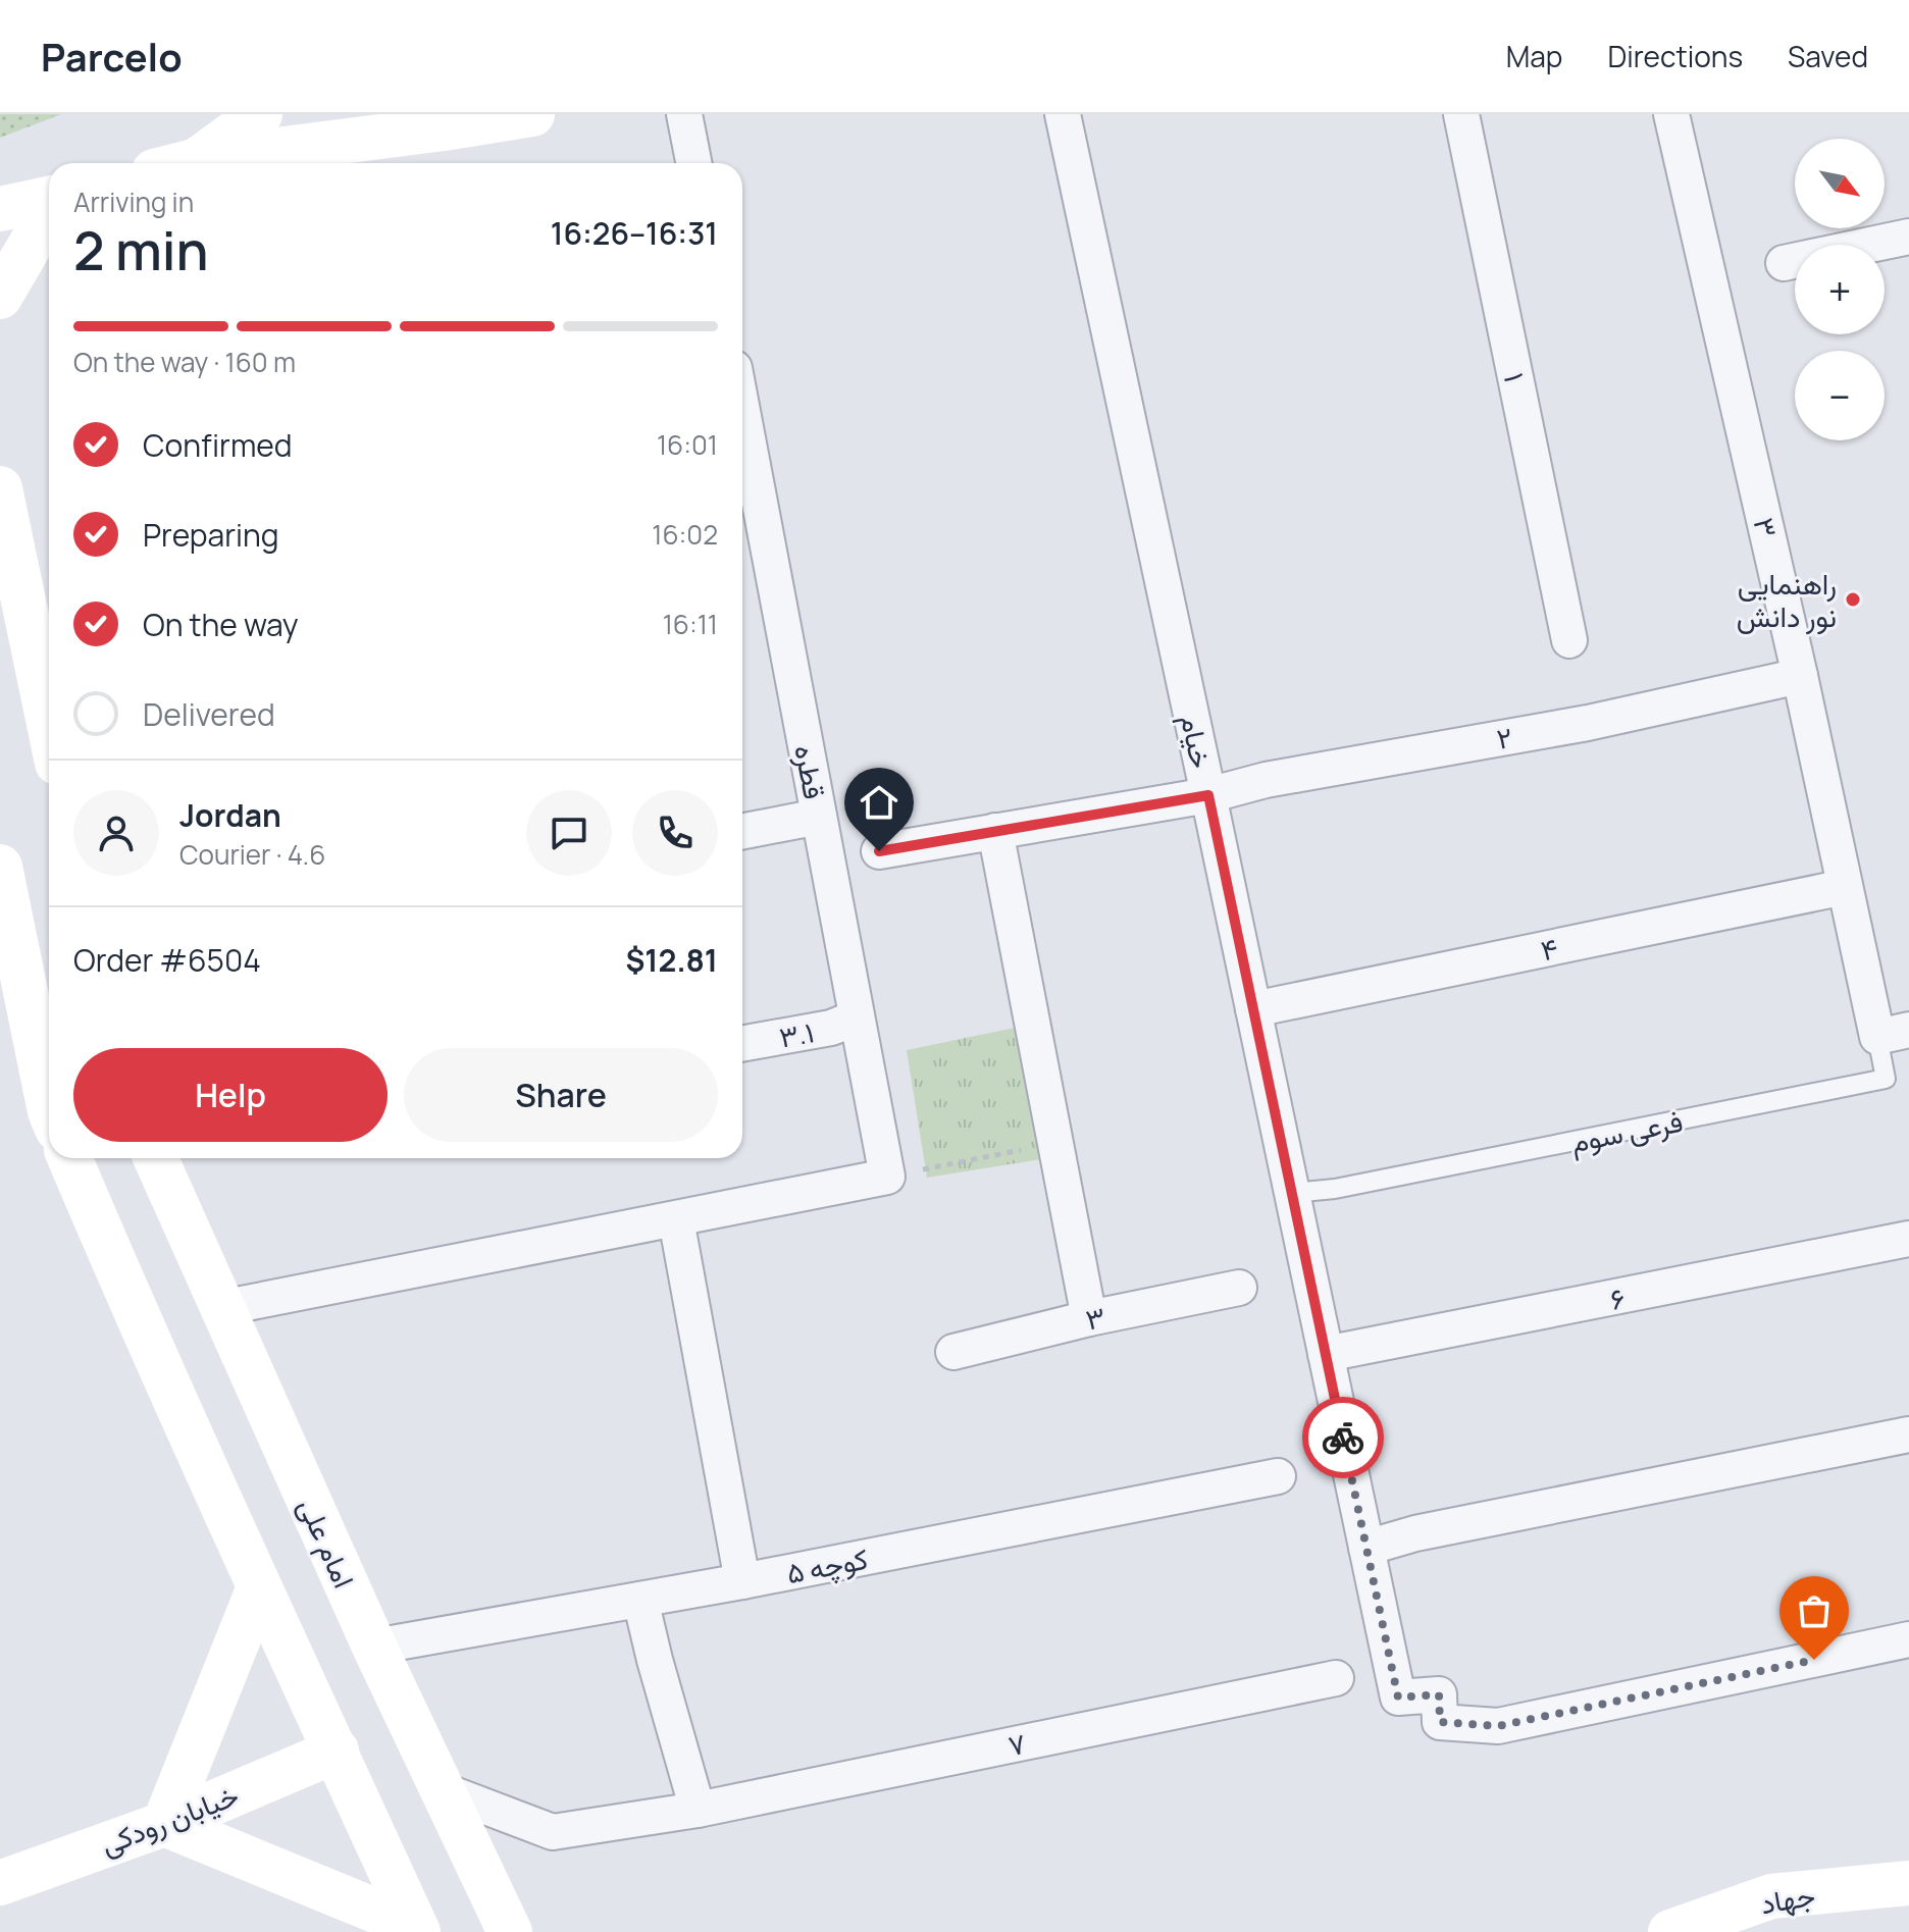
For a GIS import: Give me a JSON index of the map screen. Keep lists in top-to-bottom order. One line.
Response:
{"streets":{"main road":["امام علی","خیابان رودکی","جهاد"],"street":["۱","۳","۲","خیام","قطره","۴","۳.۱","۶","کوچه ۵","۷"],"lane":["فرعی سوم"]},"crossings":[["۳","۲"],["۳","۴"],["۳","فرعی سوم"],["۲","خیام"],["خیام","۴"],["خیام","فرعی سوم"],["خیام","۶"],["قطره","۳.۱"],["امام علی","کوچه ۵"],["امام علی","۷"]],"places":["راهنمایی نور دانش"],"north":"bottom right","page":{"header":"Parcelo","nav":["Map","Directions","Saved"],"map_buttons":["+","−"],"heading":["2 min","Arriving in","16:26–16:31"],"panel":["Jordan","Courier · 4.6","Order #6504","$12.81"],"bar":"On the way · 160 m","list":[["Confirmed","16:01"],["Preparing","16:02"],["On the way","16:11"],"Delivered"],"buttons":["Help","Share"]}}
